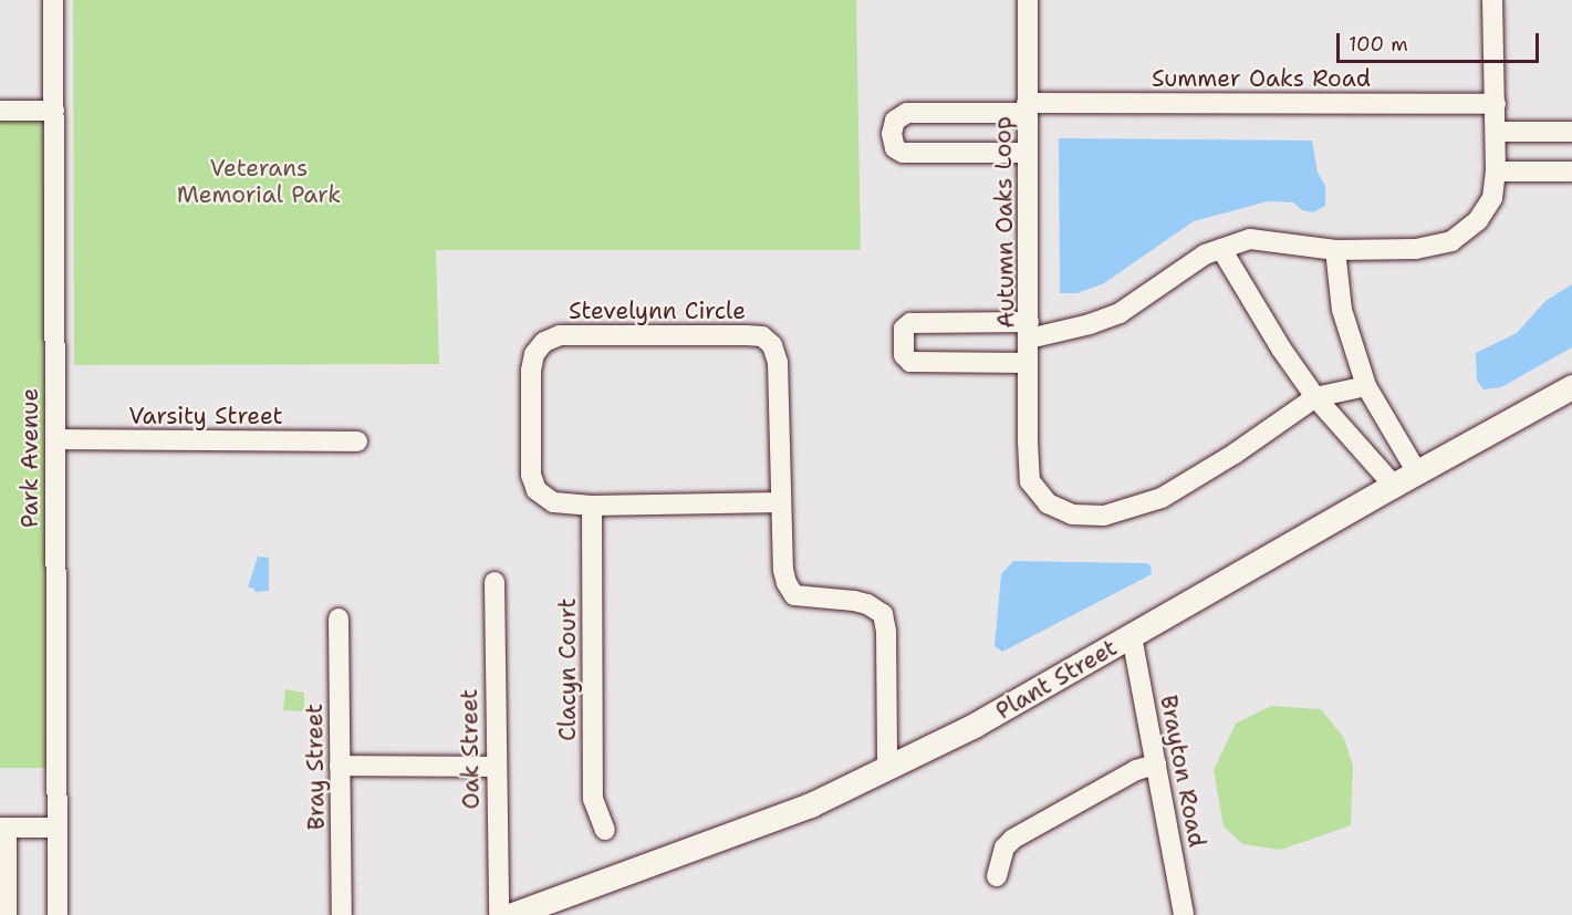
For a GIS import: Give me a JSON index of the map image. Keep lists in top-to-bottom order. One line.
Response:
{"streets":{"main road":["Plant Street"],"street":["Summer Oaks Road","Autumn Oaks Loop","Stevelynn Circle","Varsity Street","Park Avenue","Clacyn Court","Oak Street","Bray Street","Brayton Road"]},"crossings":[["Summer Oaks Road","Autumn Oaks Loop"],["Stevelynn Circle","Clacyn Court"],["Varsity Street","Park Avenue"],["Plant Street","Brayton Road"]],"parks":["Veterans Memorial Park"],"scale_bar":"100 m"}
